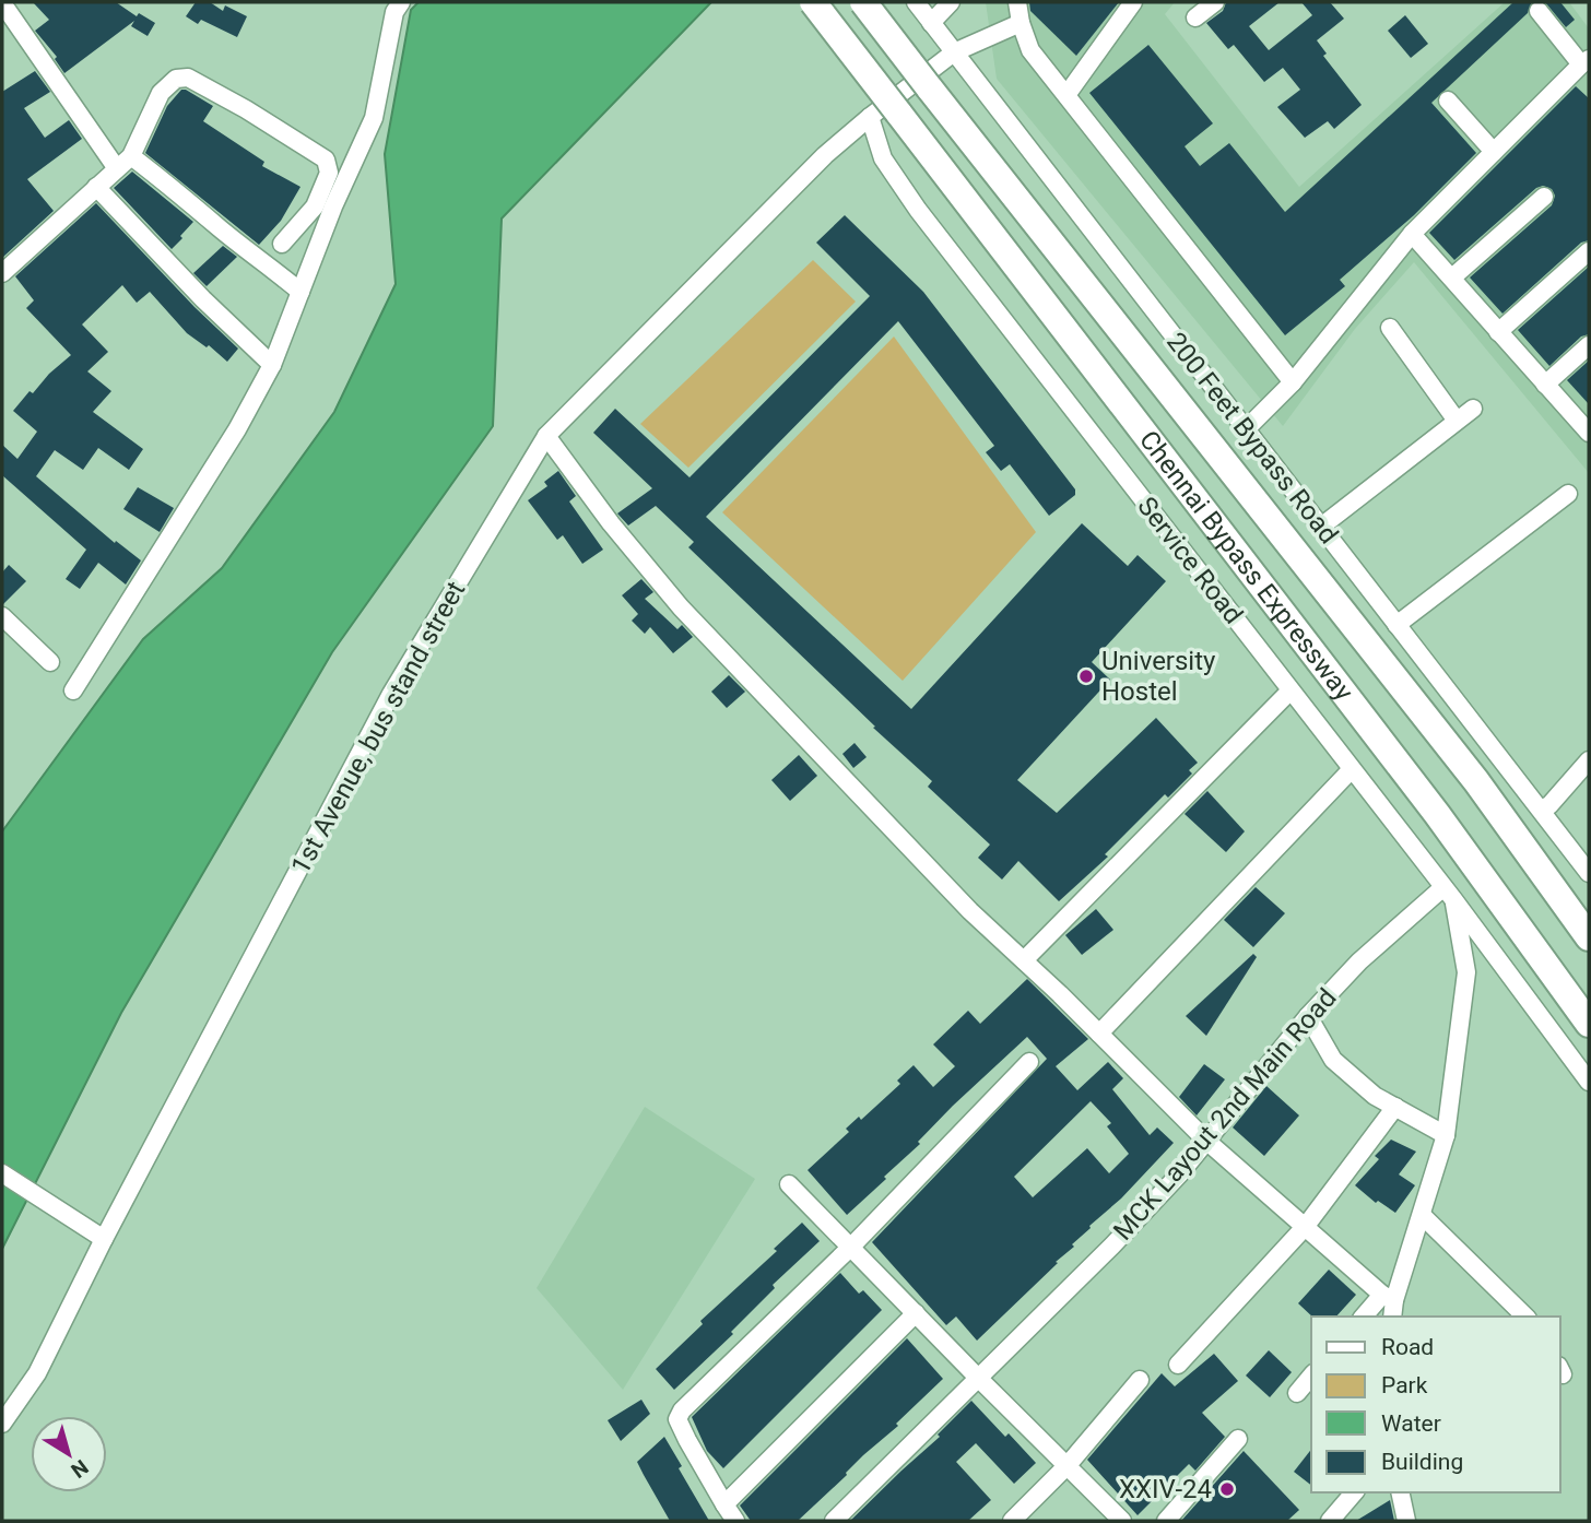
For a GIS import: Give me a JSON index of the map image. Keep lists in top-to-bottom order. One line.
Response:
{"streets":{"highway":["Chennai Bypass Expressway"],"street":["200 Feet Bypass Road","Service Road","1st Avenue, bus stand street","MCK Layout 2nd Main Road"]},"crossings":[["Service Road","1st Avenue, bus stand street"],["Service Road","MCK Layout 2nd Main Road"]],"places":["University Hostel","XXIV-24"],"legend":["Road","Park","Water","Building"],"north":"bottom right"}
